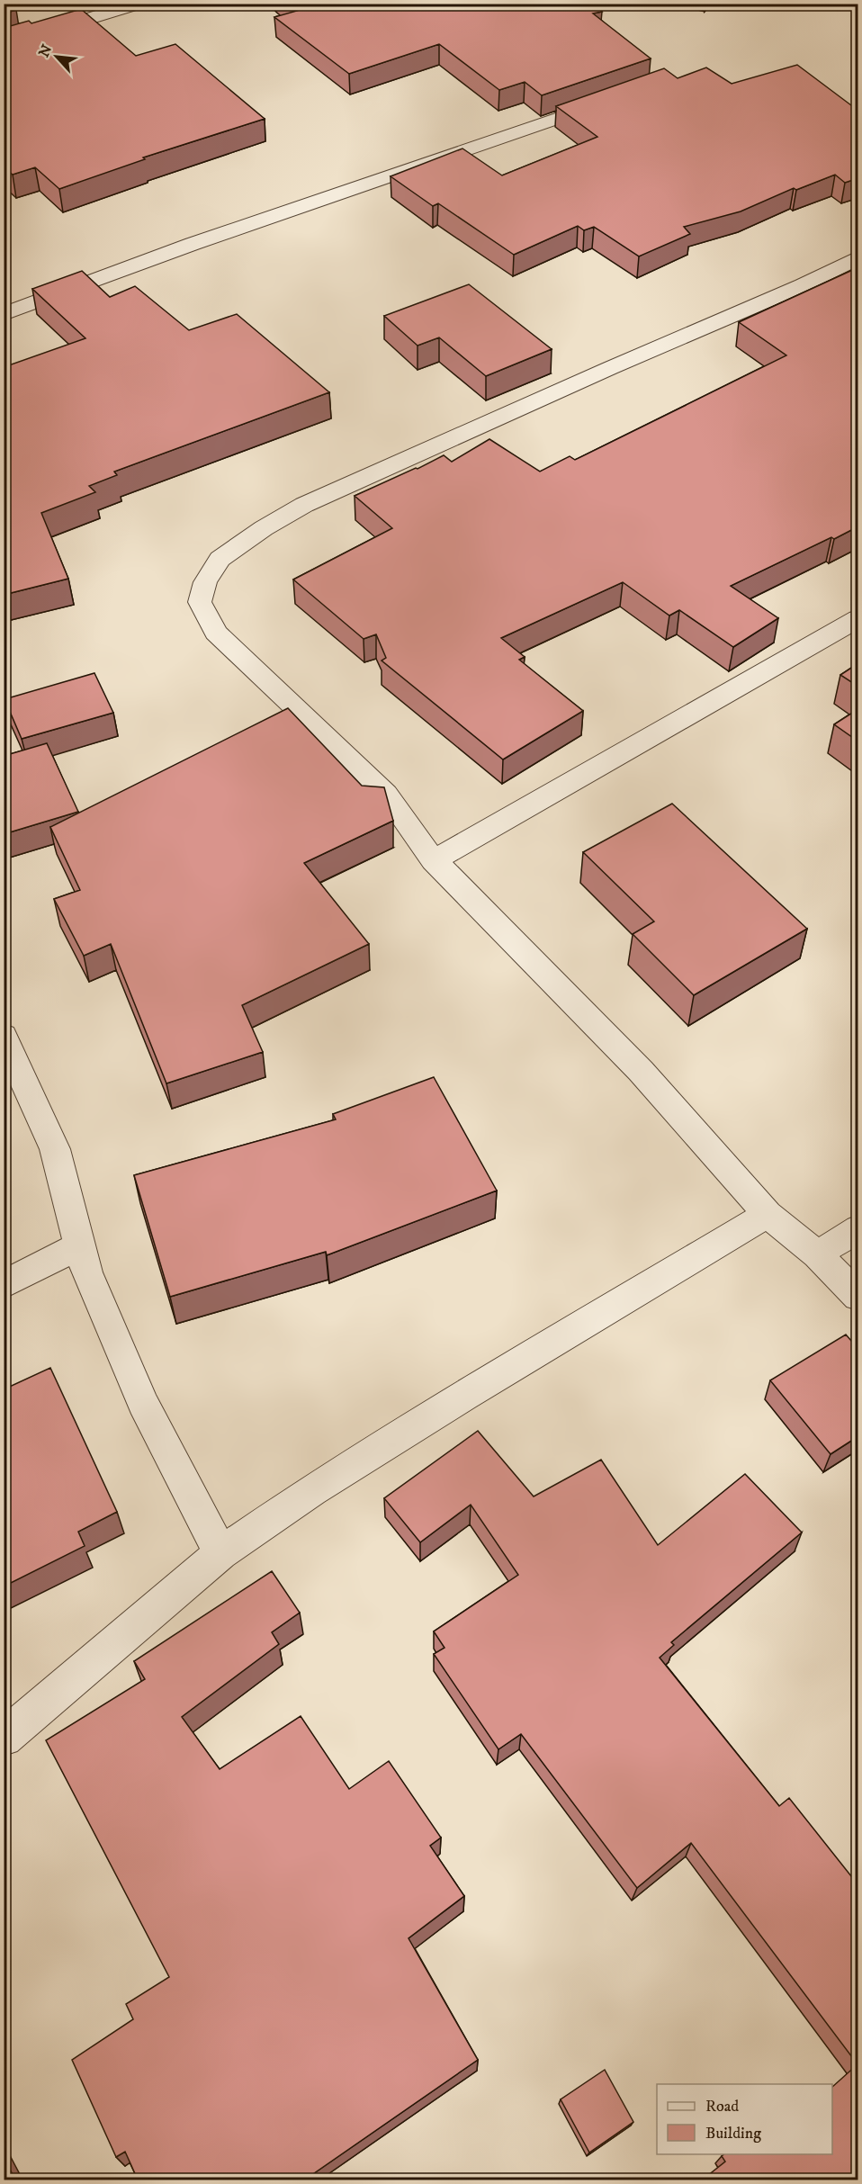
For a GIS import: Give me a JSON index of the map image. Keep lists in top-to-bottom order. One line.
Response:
{"legend":["Road","Building"],"north":"top left"}
